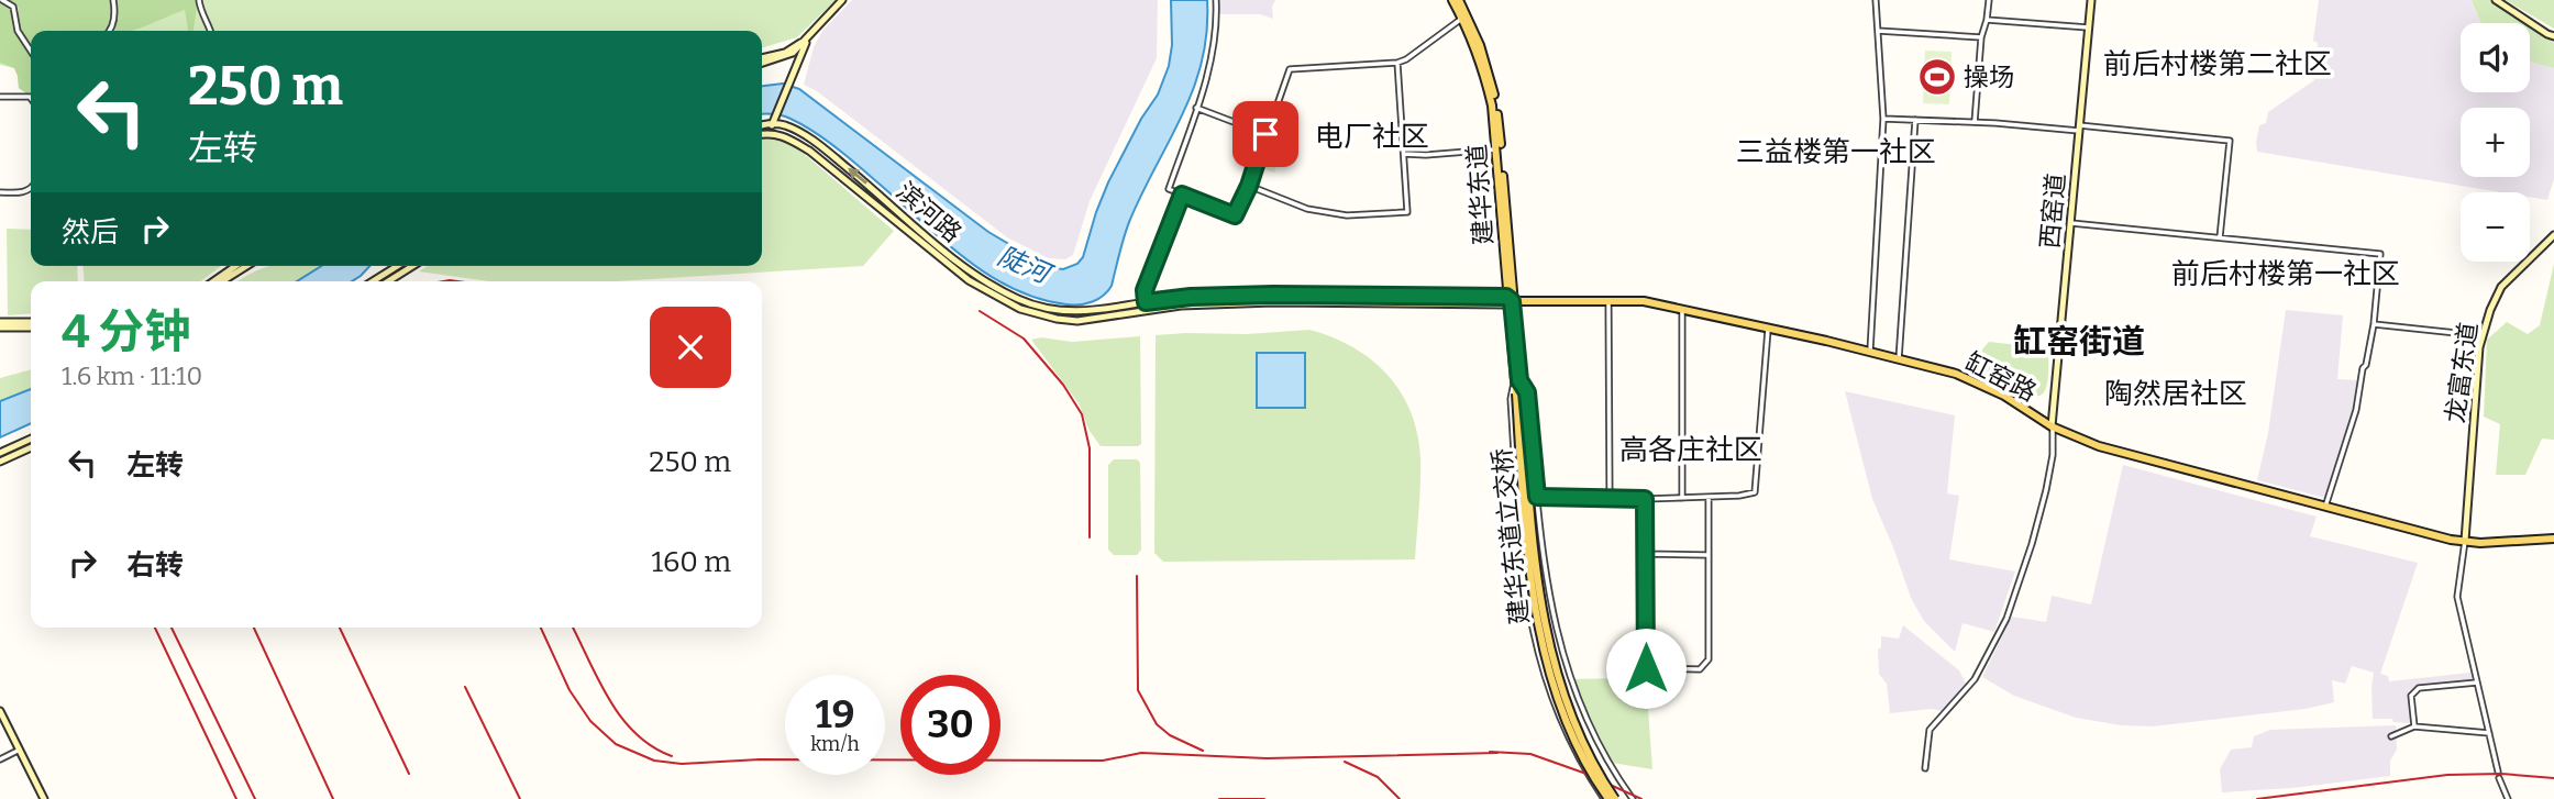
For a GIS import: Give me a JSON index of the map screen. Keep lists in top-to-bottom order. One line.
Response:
{"streets":{"main road":["建华东道","西窑道","滨河路","龙富东道","缸窑路","建华东道立交桥"]},"crossings":[["建华东道","滨河路"],["建华东道","缸窑路"],["建华东道","建华东道立交桥"],["西窑道","缸窑路"],["滨河路","缸窑路"],["龙富东道","缸窑路"]],"districts":["前后村楼第二社区","电厂社区","三益楼第一社区","前后村楼第一社区","缸窑街道","陶然居社区","高各庄社区"],"water":["陡河"],"places":{"sports":["操场"]},"page":{"map_buttons":["+","−"],"turn":["250 m","左转"],"then":"然后","heading":["4 分钟","1.6 km · 11:10"],"list":[{"name":"左转","value":"250 m"},{"name":"右转","value":"160 m"}],"speed":"19 km/h","limit":"30"}}
